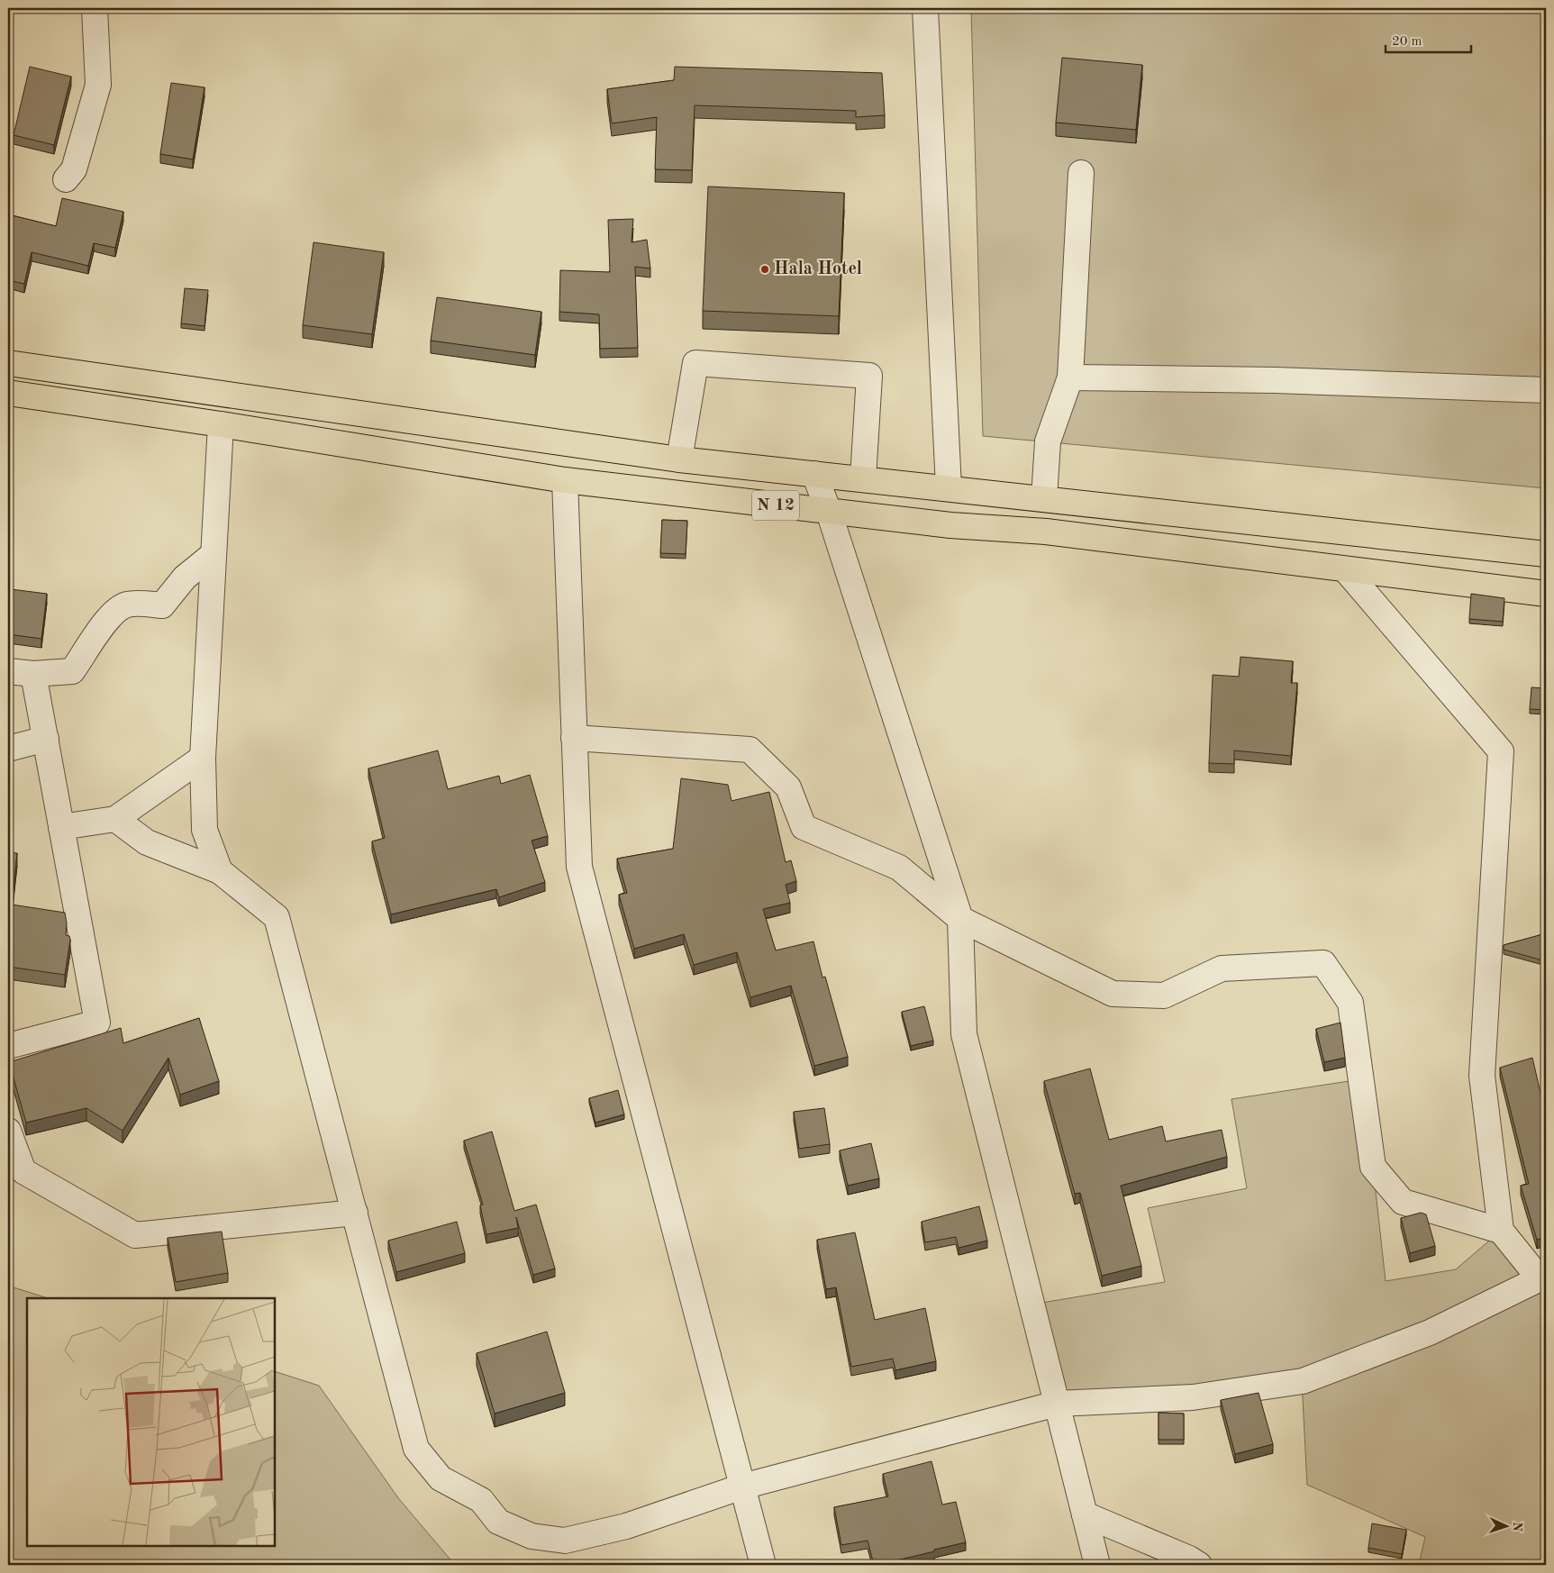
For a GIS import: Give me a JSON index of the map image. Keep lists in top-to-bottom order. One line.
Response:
{"streets":{"main road":["N 12"]},"places":["Hala Hotel"],"scale_bar":"20 m","north":"right"}
